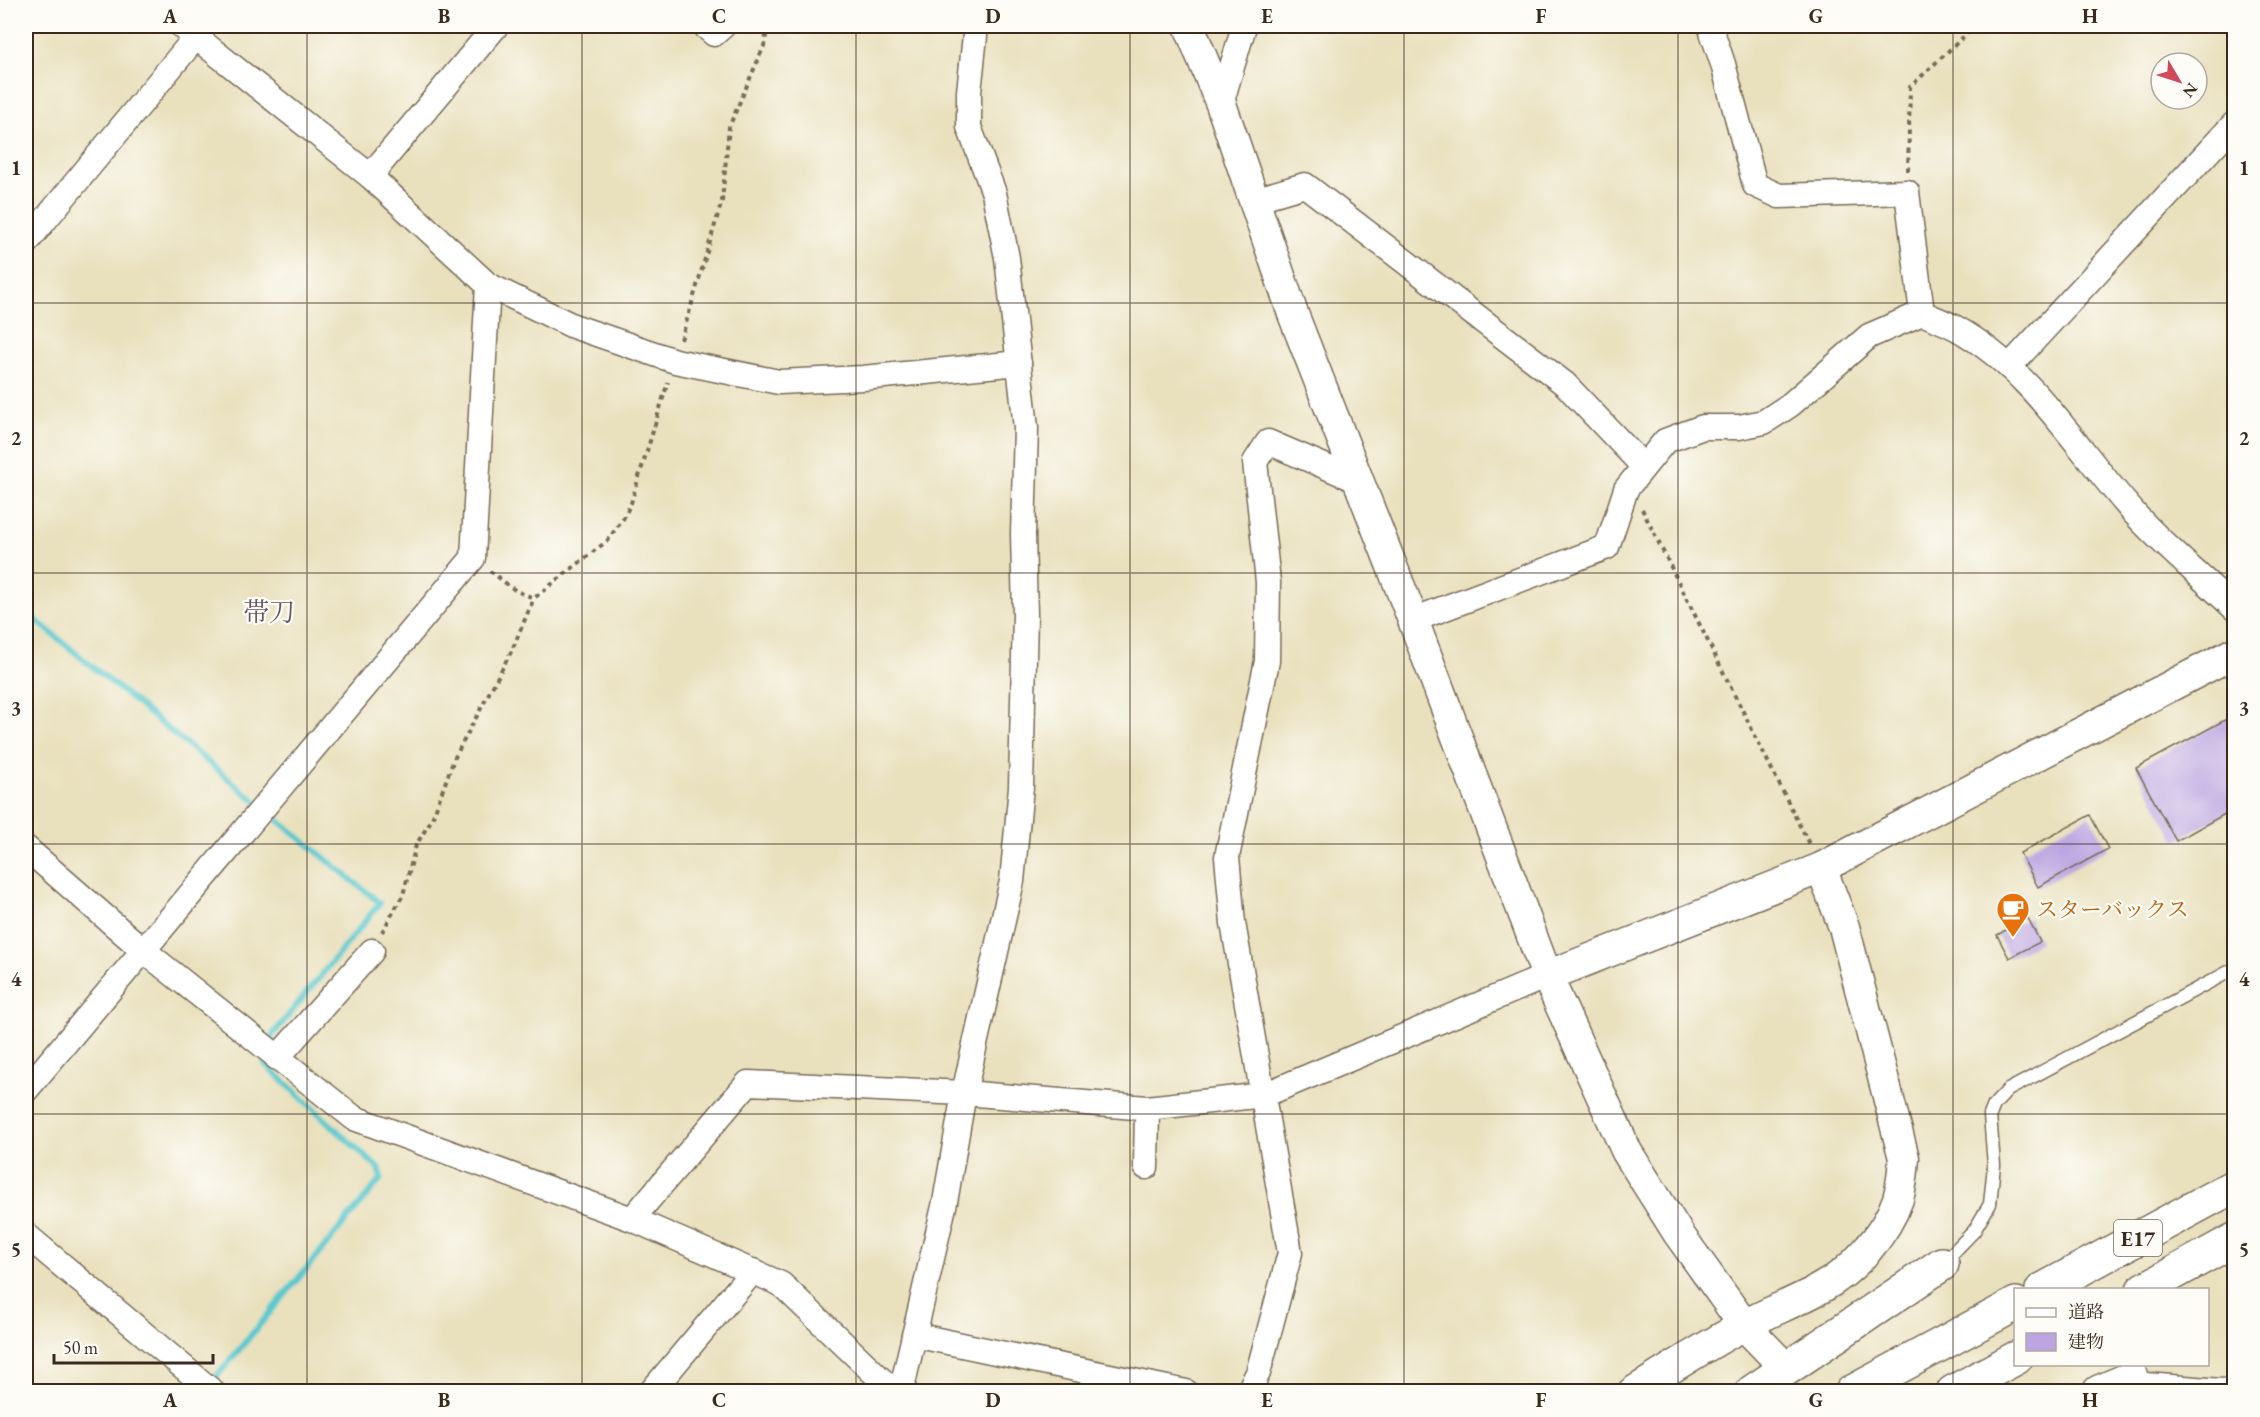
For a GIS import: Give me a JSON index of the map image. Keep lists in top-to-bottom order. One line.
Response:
{"streets":{"highway":["E17"]},"districts":["帯刀"],"places":{"cafe":["スターバックス"]},"legend":["道路","建物"],"scale_bar":"50 m","north":"bottom right","grid":{"columns":["A","B","C","D","E","F","G","H"],"rows":["1","2","3","4","5"]}}
